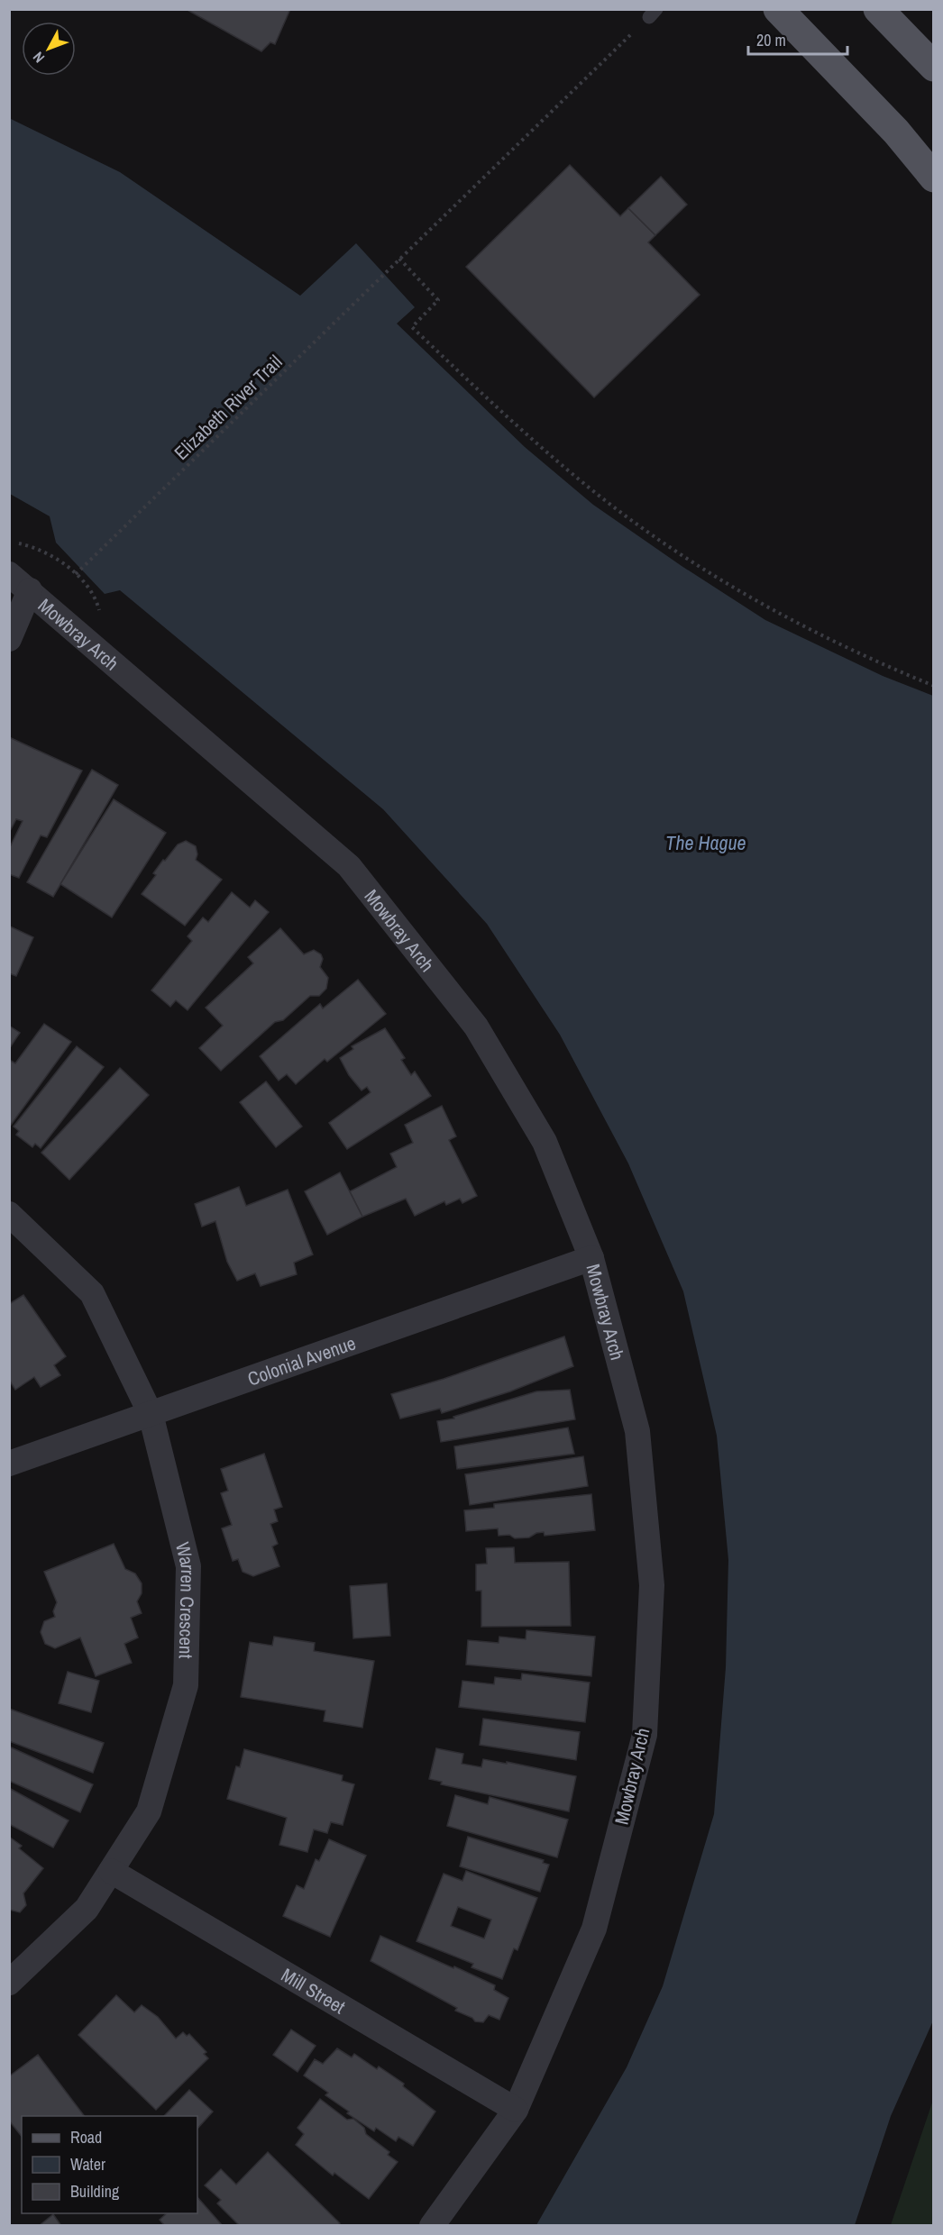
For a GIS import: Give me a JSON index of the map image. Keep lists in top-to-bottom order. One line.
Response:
{"streets":{"street":["Mowbray Arch","Colonial Avenue","Warren Crescent","Mill Street"],"path":["Elizabeth River Trail"]},"crossings":[["Mowbray Arch","Colonial Avenue"],["Mowbray Arch","Mill Street"],["Colonial Avenue","Warren Crescent"],["Warren Crescent","Mill Street"]],"water":["The Hague"],"legend":["Road","Water","Building"],"scale_bar":"20 m","north":"bottom left"}
